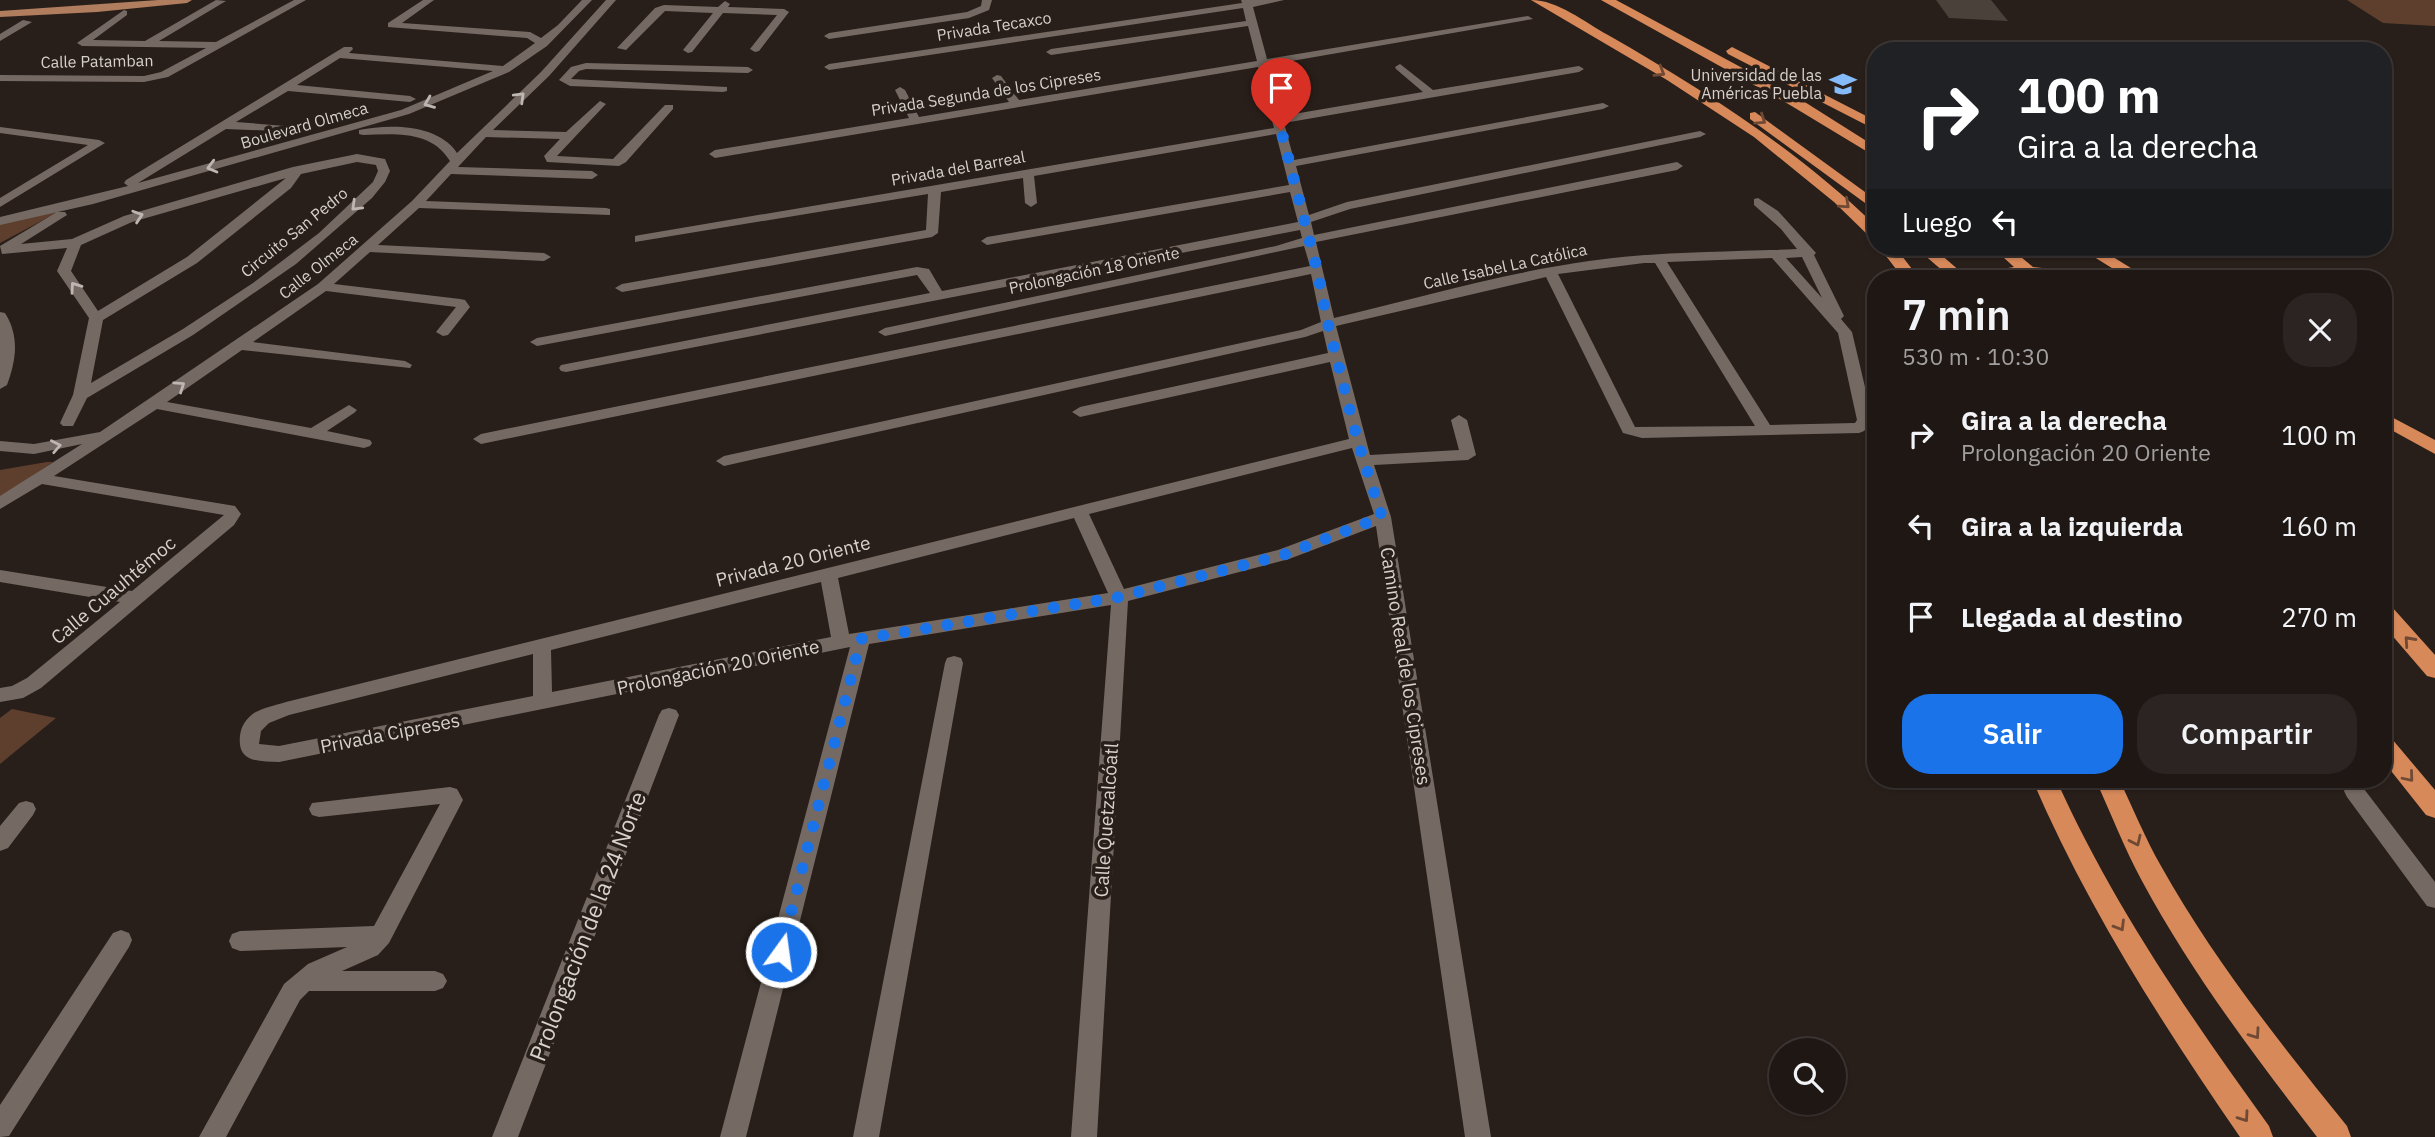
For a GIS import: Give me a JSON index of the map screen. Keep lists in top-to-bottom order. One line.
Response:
{"streets":{"street":["Privada Tecaxco","Calle Patamban","Privada Segunda de los Cipreses","Boulevard Olmeca","Privada del Barreal","Circuito San Pedro","Calle Olmeca","Calle Isabel La Católica","Prolongación 18 Oriente","Privada 20 Oriente","Calle Cuauhtémoc","Camino Real de los Cipreses","Prolongación 20 Oriente","Privada Cipreses","Calle Quetzalcóatl","Prolongación de la 24 Norte"]},"crossings":[["Privada Tecaxco","Camino Real de los Cipreses"],["Privada Segunda de los Cipreses","Camino Real de los Cipreses"],["Privada del Barreal","Camino Real de los Cipreses"],["Calle Olmeca","Calle Cuauhtémoc"],["Calle Isabel La Católica","Camino Real de los Cipreses"],["Prolongación 18 Oriente","Camino Real de los Cipreses"],["Privada 20 Oriente","Camino Real de los Cipreses"],["Privada 20 Oriente","Privada Cipreses"],["Privada 20 Oriente","Calle Quetzalcóatl"],["Camino Real de los Cipreses","Prolongación 20 Oriente"],["Prolongación 20 Oriente","Privada Cipreses"],["Prolongación 20 Oriente","Calle Quetzalcóatl"]],"places":{"school or university":["Universidad de las Américas Puebla"]},"page":{"turn":["100 m","Gira a la derecha"],"then":"Luego","heading":["7 min","530 m · 10:30"],"list":[{"name":"Gira a la derecha","note":"Prolongación 20 Oriente","value":"100 m"},{"name":"Gira a la izquierda","value":"160 m"},{"name":"Llegada al destino","value":"270 m"}],"buttons":["Salir","Compartir"]}}
